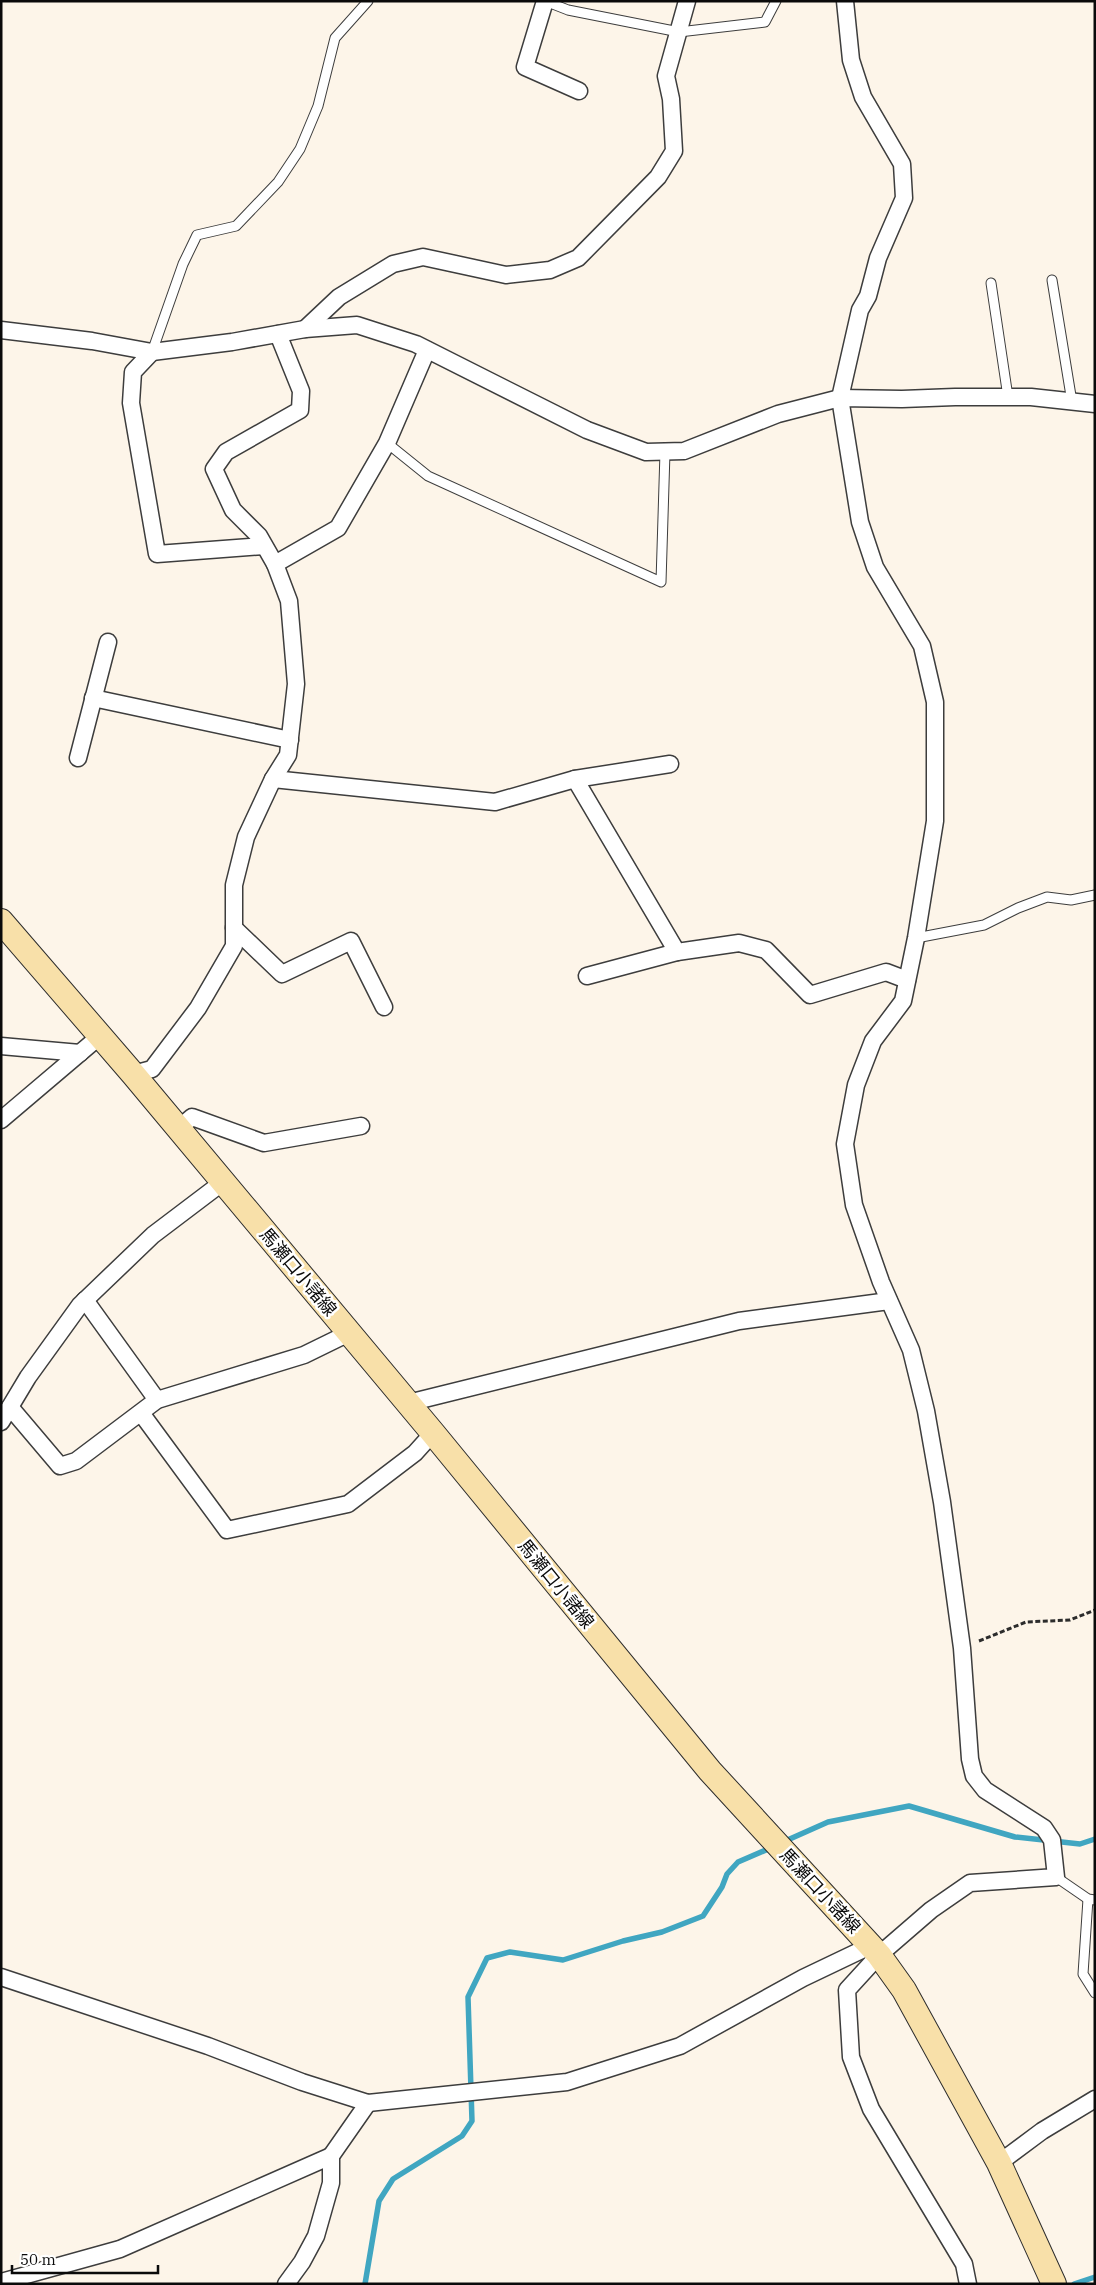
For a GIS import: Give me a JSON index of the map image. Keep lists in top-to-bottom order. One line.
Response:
{"streets":{"main road":["馬瀬口小諸線"]},"scale_bar":"50 m"}
